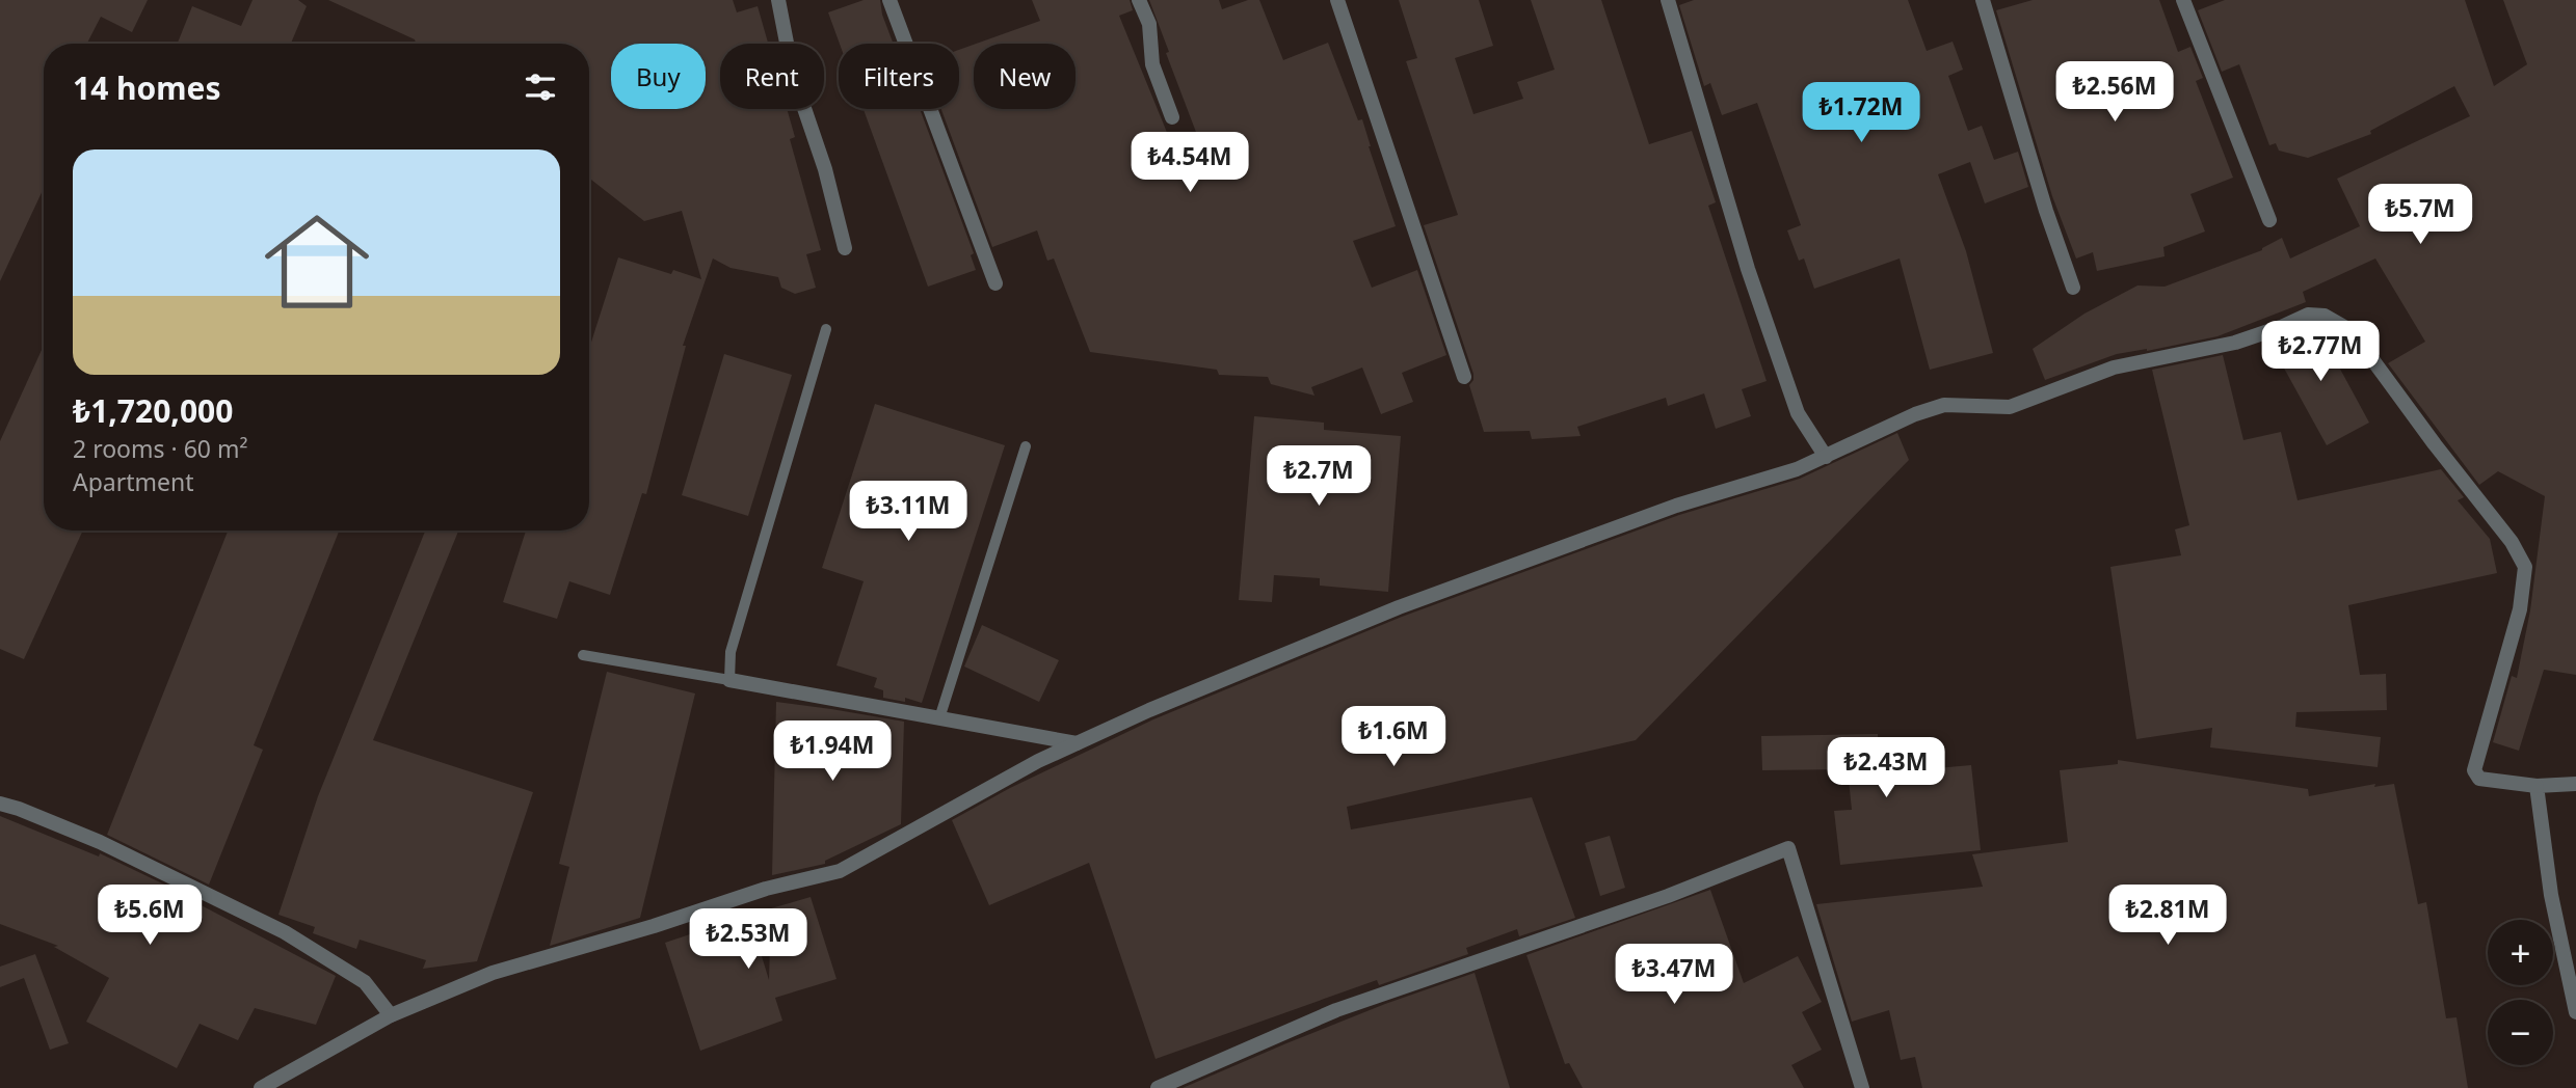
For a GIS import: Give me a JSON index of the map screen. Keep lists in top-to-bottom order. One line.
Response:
{"page":{"chip":["Buy","Rent","Filters","New"],"heading":"14 homes","price":["₺2.56M","₺1.72M","₺4.54M","₺5.7M","₺2.77M","₺2.7M","₺3.11M","₺1.6M","₺1.94M","₺2.43M","₺5.6M","₺2.81M","₺2.53M","₺3.47M"],"list":[{"name":"₺1,720,000","note":"2 rooms · 60 m² · Apartment"}],"map_buttons":["+","−"]}}
